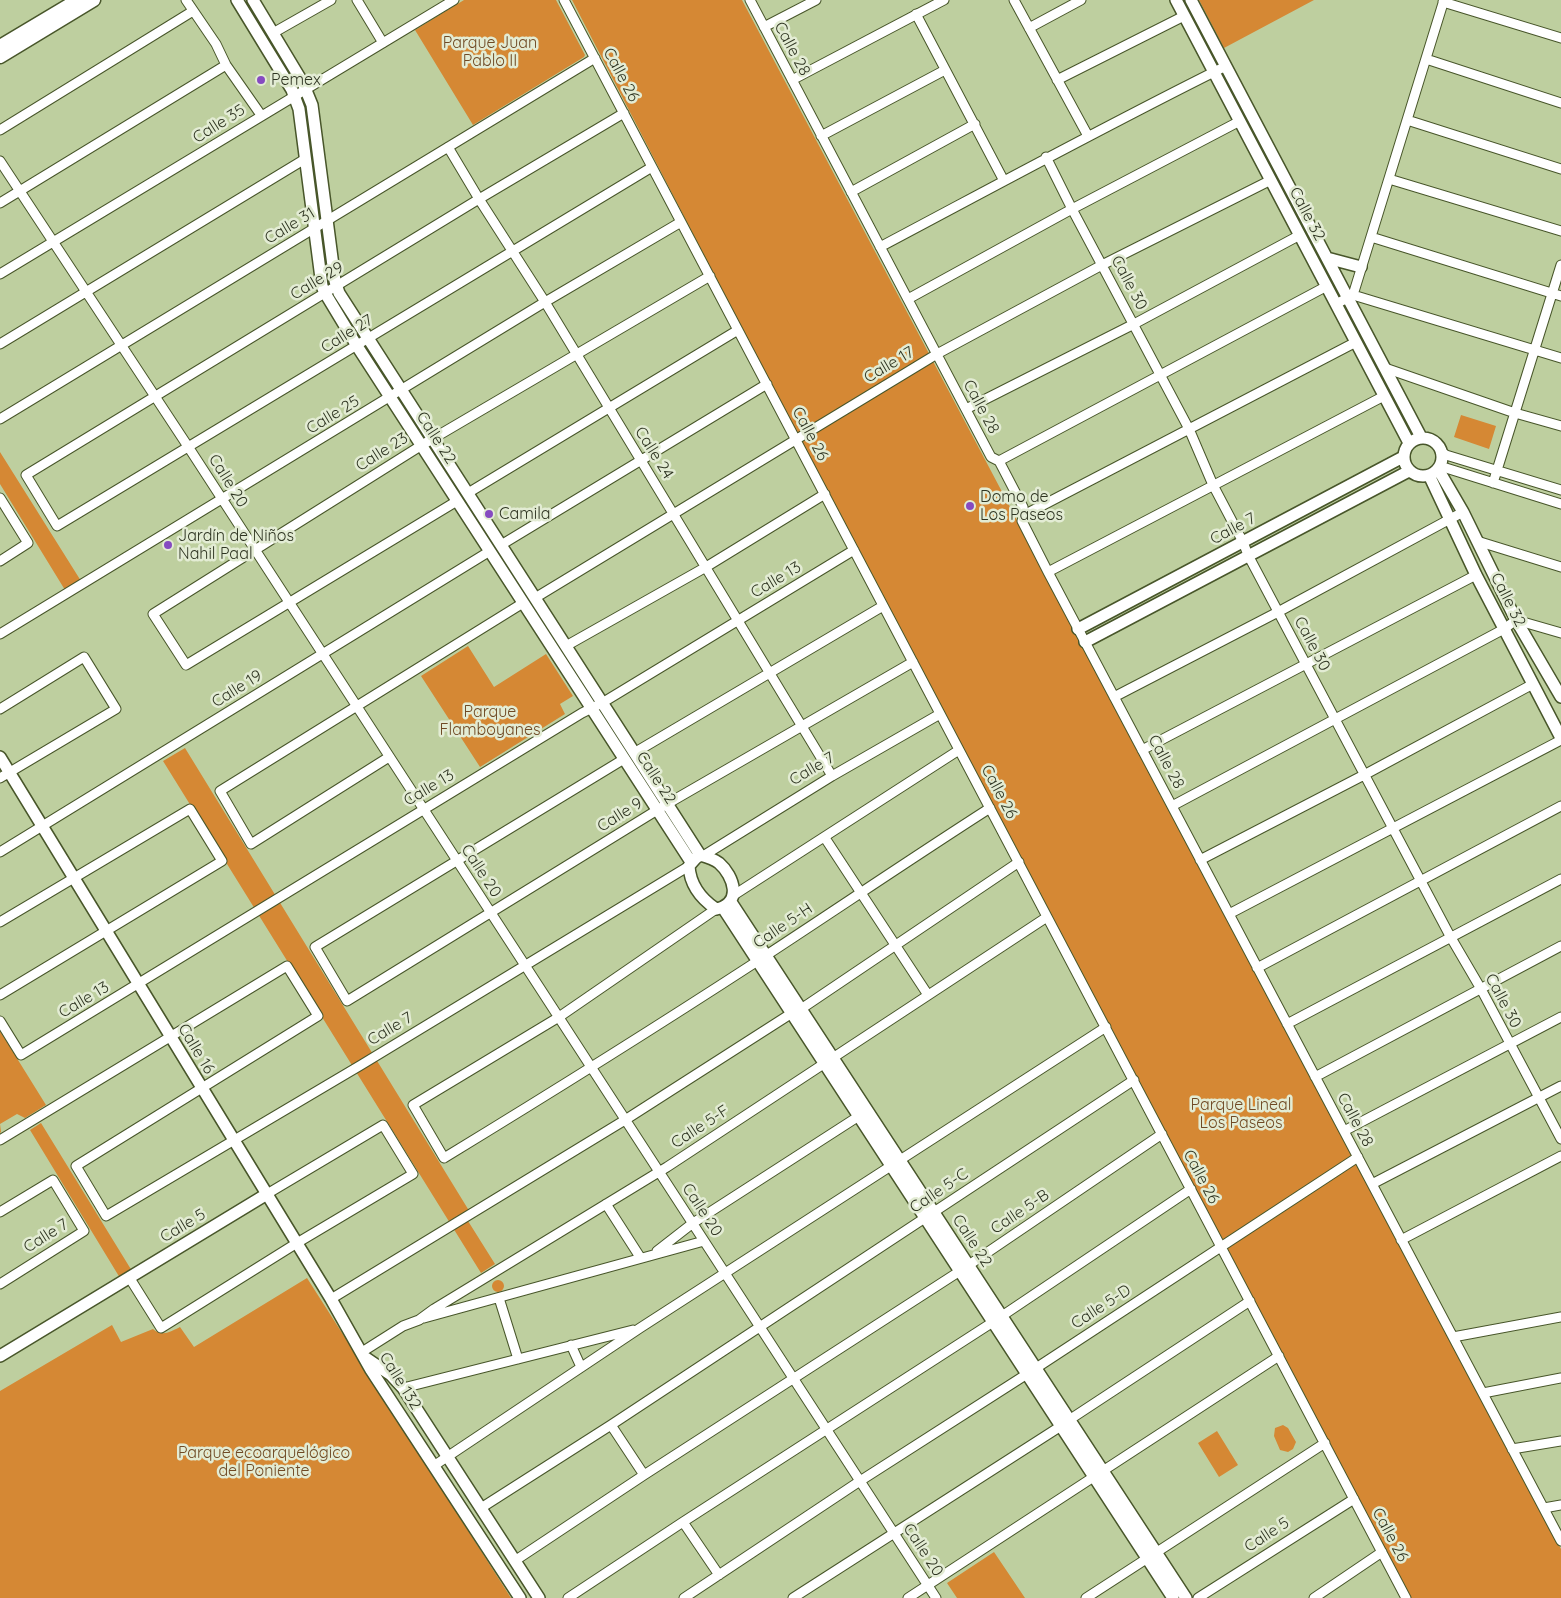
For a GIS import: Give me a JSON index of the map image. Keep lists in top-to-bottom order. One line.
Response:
{"streets":{"street":["Calle 28","Calle 26","Calle 35","Calle 32","Calle 31","Calle 29","Calle 30","Calle 27","Calle 17","Calle 25","Calle 22","Calle 23","Calle 24","Calle 20","Calle 7","Calle 13","Calle 19","Calle 9","Calle 5-H","Calle 16","Calle 5-F","Calle 5-C","Calle 5-B","Calle 5","Calle 5-D","Calle 132"]},"crossings":[["Calle 28","Calle 17"],["Calle 28","Calle 7"],["Calle 28","Calle 5-D"],["Calle 26","Calle 31"],["Calle 26","Calle 29"],["Calle 26","Calle 27"],["Calle 26","Calle 17"],["Calle 26","Calle 25"],["Calle 26","Calle 23"],["Calle 26","Calle 7"],["Calle 26","Calle 13"],["Calle 26","Calle 9"],["Calle 26","Calle 5-H"],["Calle 26","Calle 5-F"],["Calle 26","Calle 5-C"],["Calle 26","Calle 5-B"],["Calle 26","Calle 5"],["Calle 26","Calle 5-D"],["Calle 35","Calle 22"],["Calle 35","Calle 20"],["Calle 32","Calle 17"],["Calle 32","Calle 7"],["Calle 31","Calle 22"],["Calle 31","Calle 24"],["Calle 31","Calle 20"],["Calle 29","Calle 27"],["Calle 29","Calle 22"],["Calle 29","Calle 24"],["Calle 29","Calle 20"],["Calle 30","Calle 17"],["Calle 30","Calle 7"],["Calle 27","Calle 22"],["Calle 27","Calle 24"],["Calle 27","Calle 20"],["Calle 17","Calle 22"],["Calle 17","Calle 24"],["Calle 25","Calle 22"],["Calle 25","Calle 24"],["Calle 25","Calle 20"],["Calle 22","Calle 23"],["Calle 22","Calle 7"],["Calle 22","Calle 13"],["Calle 22","Calle 19"],["Calle 22","Calle 9"],["Calle 22","Calle 5-H"],["Calle 22","Calle 5-F"],["Calle 22","Calle 5-C"],["Calle 22","Calle 5-B"],["Calle 22","Calle 5-D"],["Calle 23","Calle 24"],["Calle 23","Calle 20"],["Calle 24","Calle 7"],["Calle 24","Calle 13"],["Calle 24","Calle 9"],["Calle 20","Calle 7"],["Calle 20","Calle 13"],["Calle 20","Calle 19"],["Calle 20","Calle 9"],["Calle 20","Calle 5-H"],["Calle 20","Calle 5-F"],["Calle 20","Calle 5-C"],["Calle 20","Calle 5-B"],["Calle 20","Calle 5-D"],["Calle 7","Calle 16"],["Calle 13","Calle 16"],["Calle 19","Calle 16"],["Calle 16","Calle 5-F"],["Calle 16","Calle 5"],["Calle 16","Calle 132"],["Calle 5-F","Calle 132"],["Calle 5-C","Calle 132"],["Calle 5-B","Calle 132"]],"parks":["Parque Juan Pablo II","Parque Flamboyanes","Parque Lineal Los Paseos","Parque ecoarquelógico del Poniente"],"places":["Pemex","Domo de Los Paseos","Camila","Jardín de Niños Nahil Paal"]}
